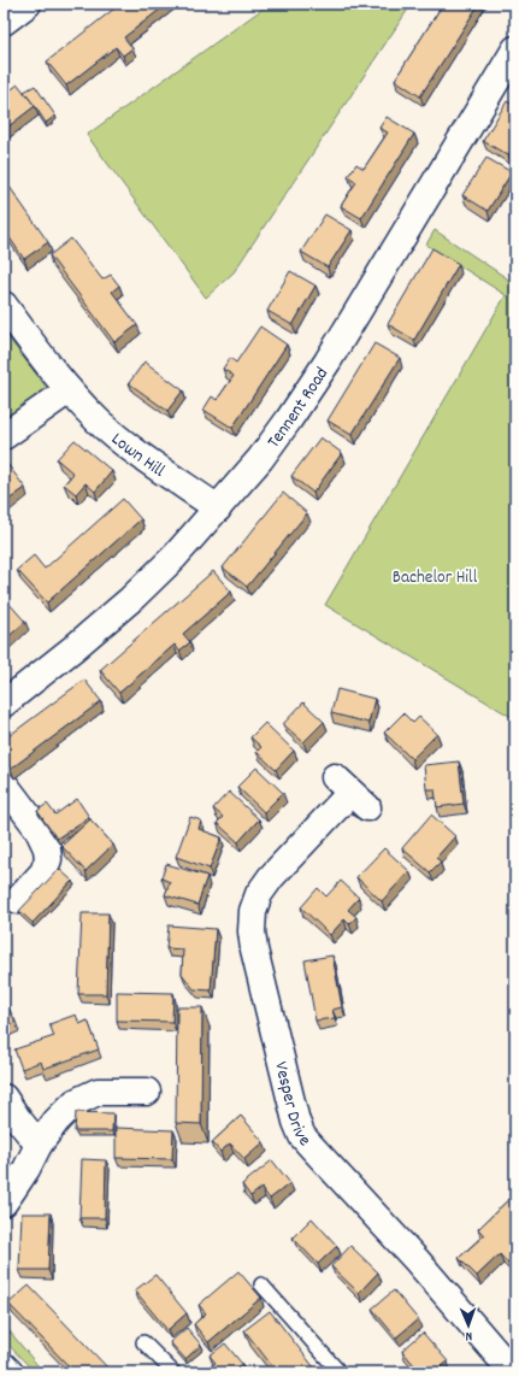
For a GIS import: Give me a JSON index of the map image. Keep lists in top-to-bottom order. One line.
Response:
{"streets":{"street":["Tennent Road","Lown Hill","Vesper Drive"]},"crossings":[["Tennent Road","Lown Hill"]],"parks":["Bachelor Hill"],"north":"bottom"}
